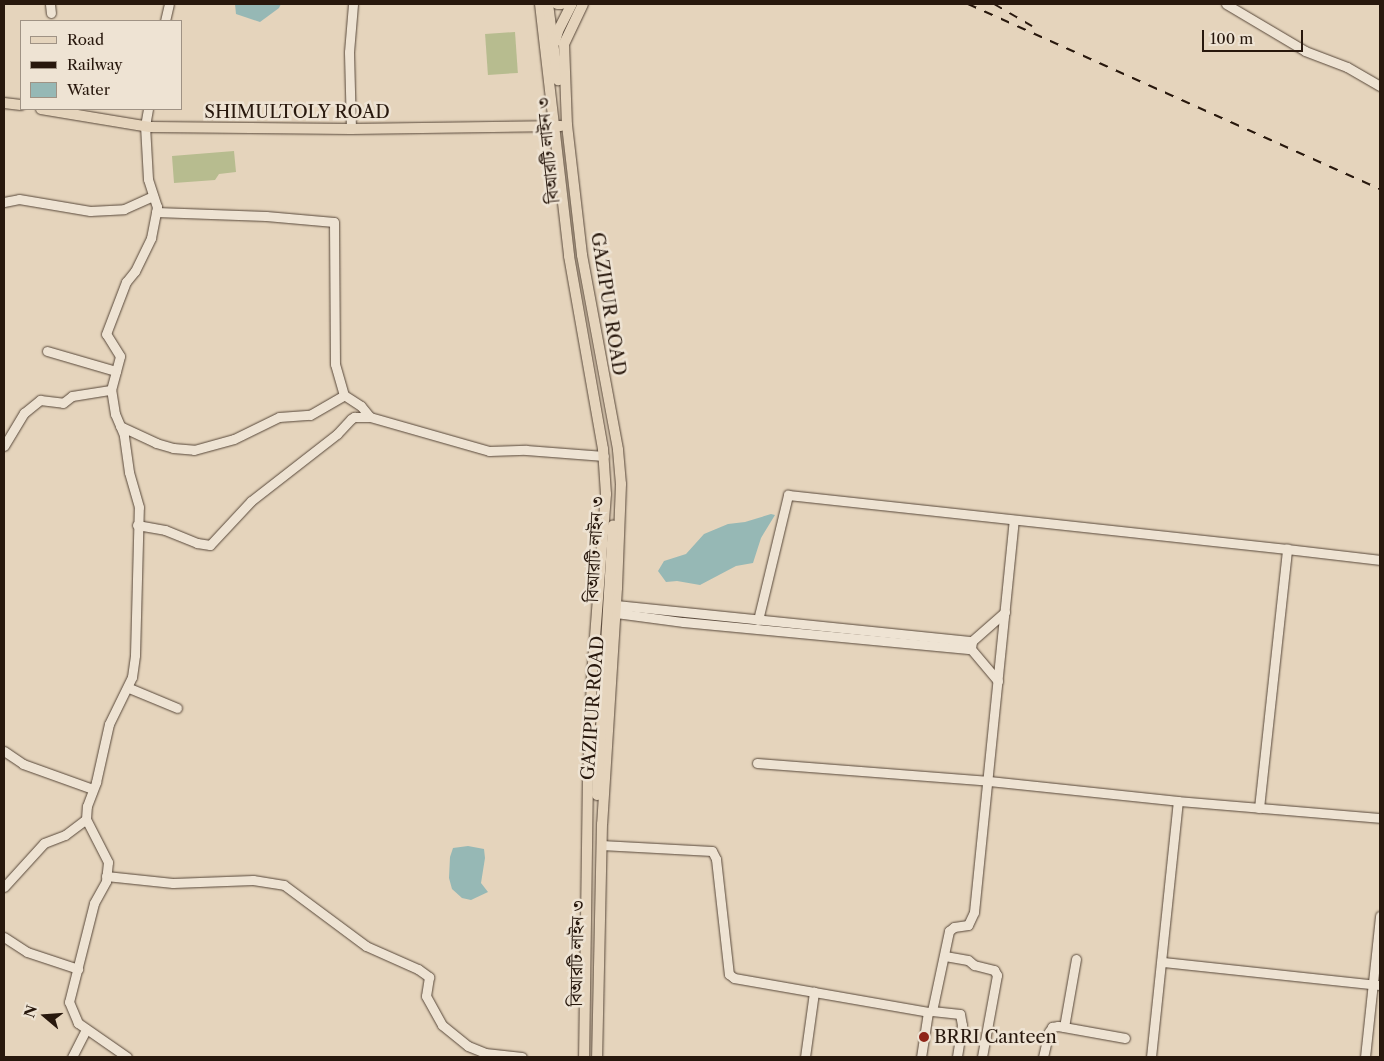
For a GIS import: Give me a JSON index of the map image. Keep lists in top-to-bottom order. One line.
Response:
{"streets":{"main road":["SHIMULTOLY ROAD","বিআরটি লাইন ৩","GAZIPUR ROAD"]},"crossings":[["SHIMULTOLY ROAD","বিআরটি লাইন ৩"],["SHIMULTOLY ROAD","GAZIPUR ROAD"],["বিআরটি লাইন ৩","GAZIPUR ROAD"]],"places":["BRRI Canteen"],"legend":["Road","Railway","Water"],"scale_bar":"100 m","north":"left"}
